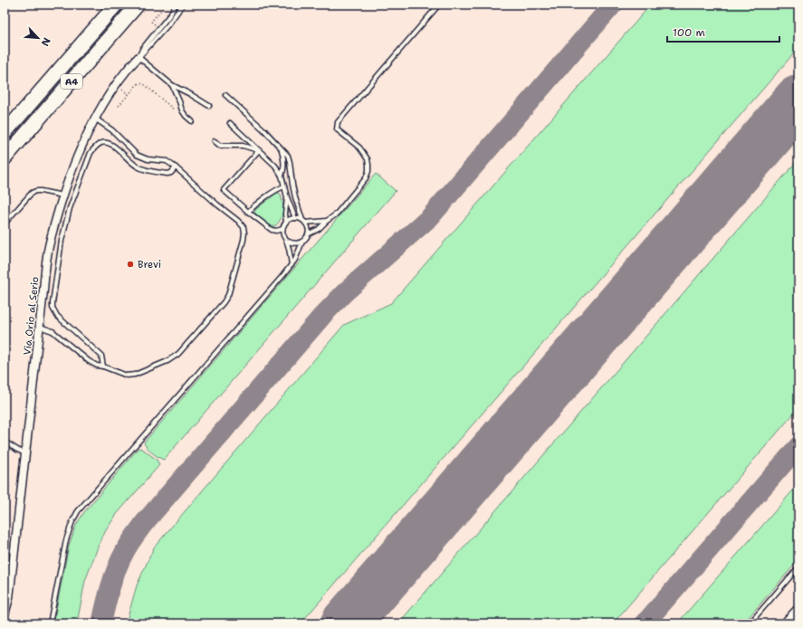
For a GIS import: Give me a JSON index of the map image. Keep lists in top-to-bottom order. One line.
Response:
{"streets":{"highway":["A4"],"street":["Via Orio al Serio"]},"places":["Brevi"],"scale_bar":"100 m","north":"bottom right"}
